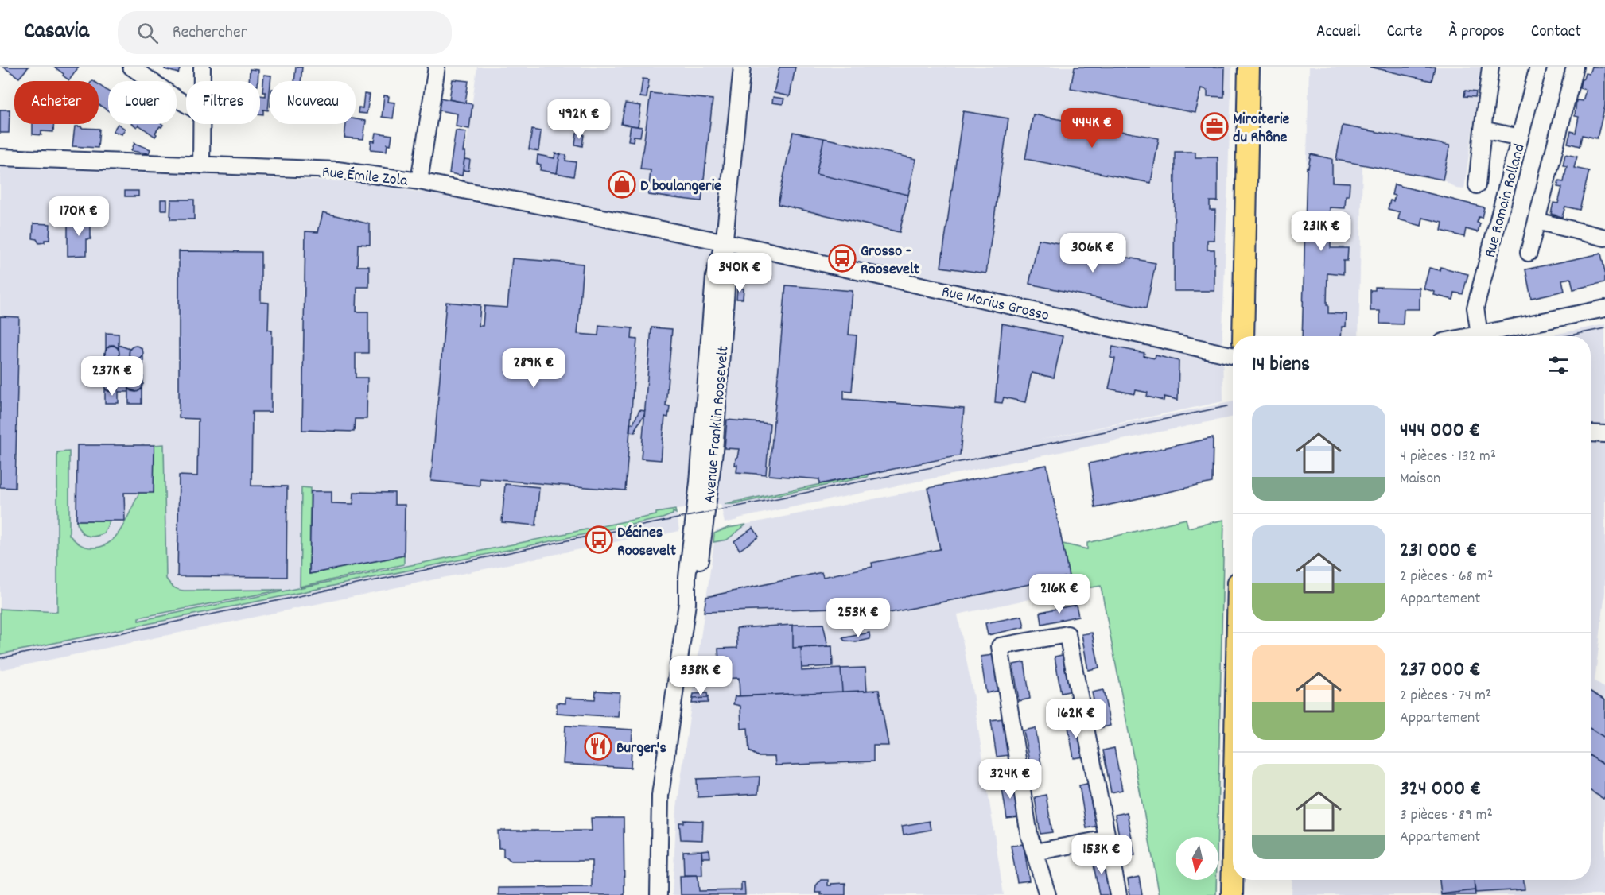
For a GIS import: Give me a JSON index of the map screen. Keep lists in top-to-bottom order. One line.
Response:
{"streets":{"street":["Rue Émile Zola","Rue Romain Rolland","Rue Marius Grosso","Avenue Franklin Roosevelt"]},"crossings":[["Rue Émile Zola","Rue Marius Grosso"],["Rue Émile Zola","Avenue Franklin Roosevelt"],["Rue Marius Grosso","Avenue Franklin Roosevelt"]],"places":{"office":["Miroiterie du Rhône"],"shop":["D boulangerie"],"bus stop":["Grosso - Roosevelt","Décines Roosevelt"],"restaurant":["Burger's"]},"north":"bottom","page":{"header":"Casavia","search":"Rechercher","nav":["Accueil","Carte","À propos","Contact"],"chip":["Acheter","Louer","Filtres","Nouveau"],"price":["492K €","444K €","170K €","231K €","306K €","340K €","289K €","237K €","216K €","253K €","338K €","162K €","324K €","153K €"],"heading":"14 biens","list":[{"name":"444 000 €","note":"4 pièces · 132 m² · Maison"},{"name":"231 000 €","note":"2 pièces · 68 m² · Appartement"},{"name":"237 000 €","note":"2 pièces · 74 m² · Appartement"},{"name":"324 000 €","note":"3 pièces · 89 m² · Appartement"}]}}
